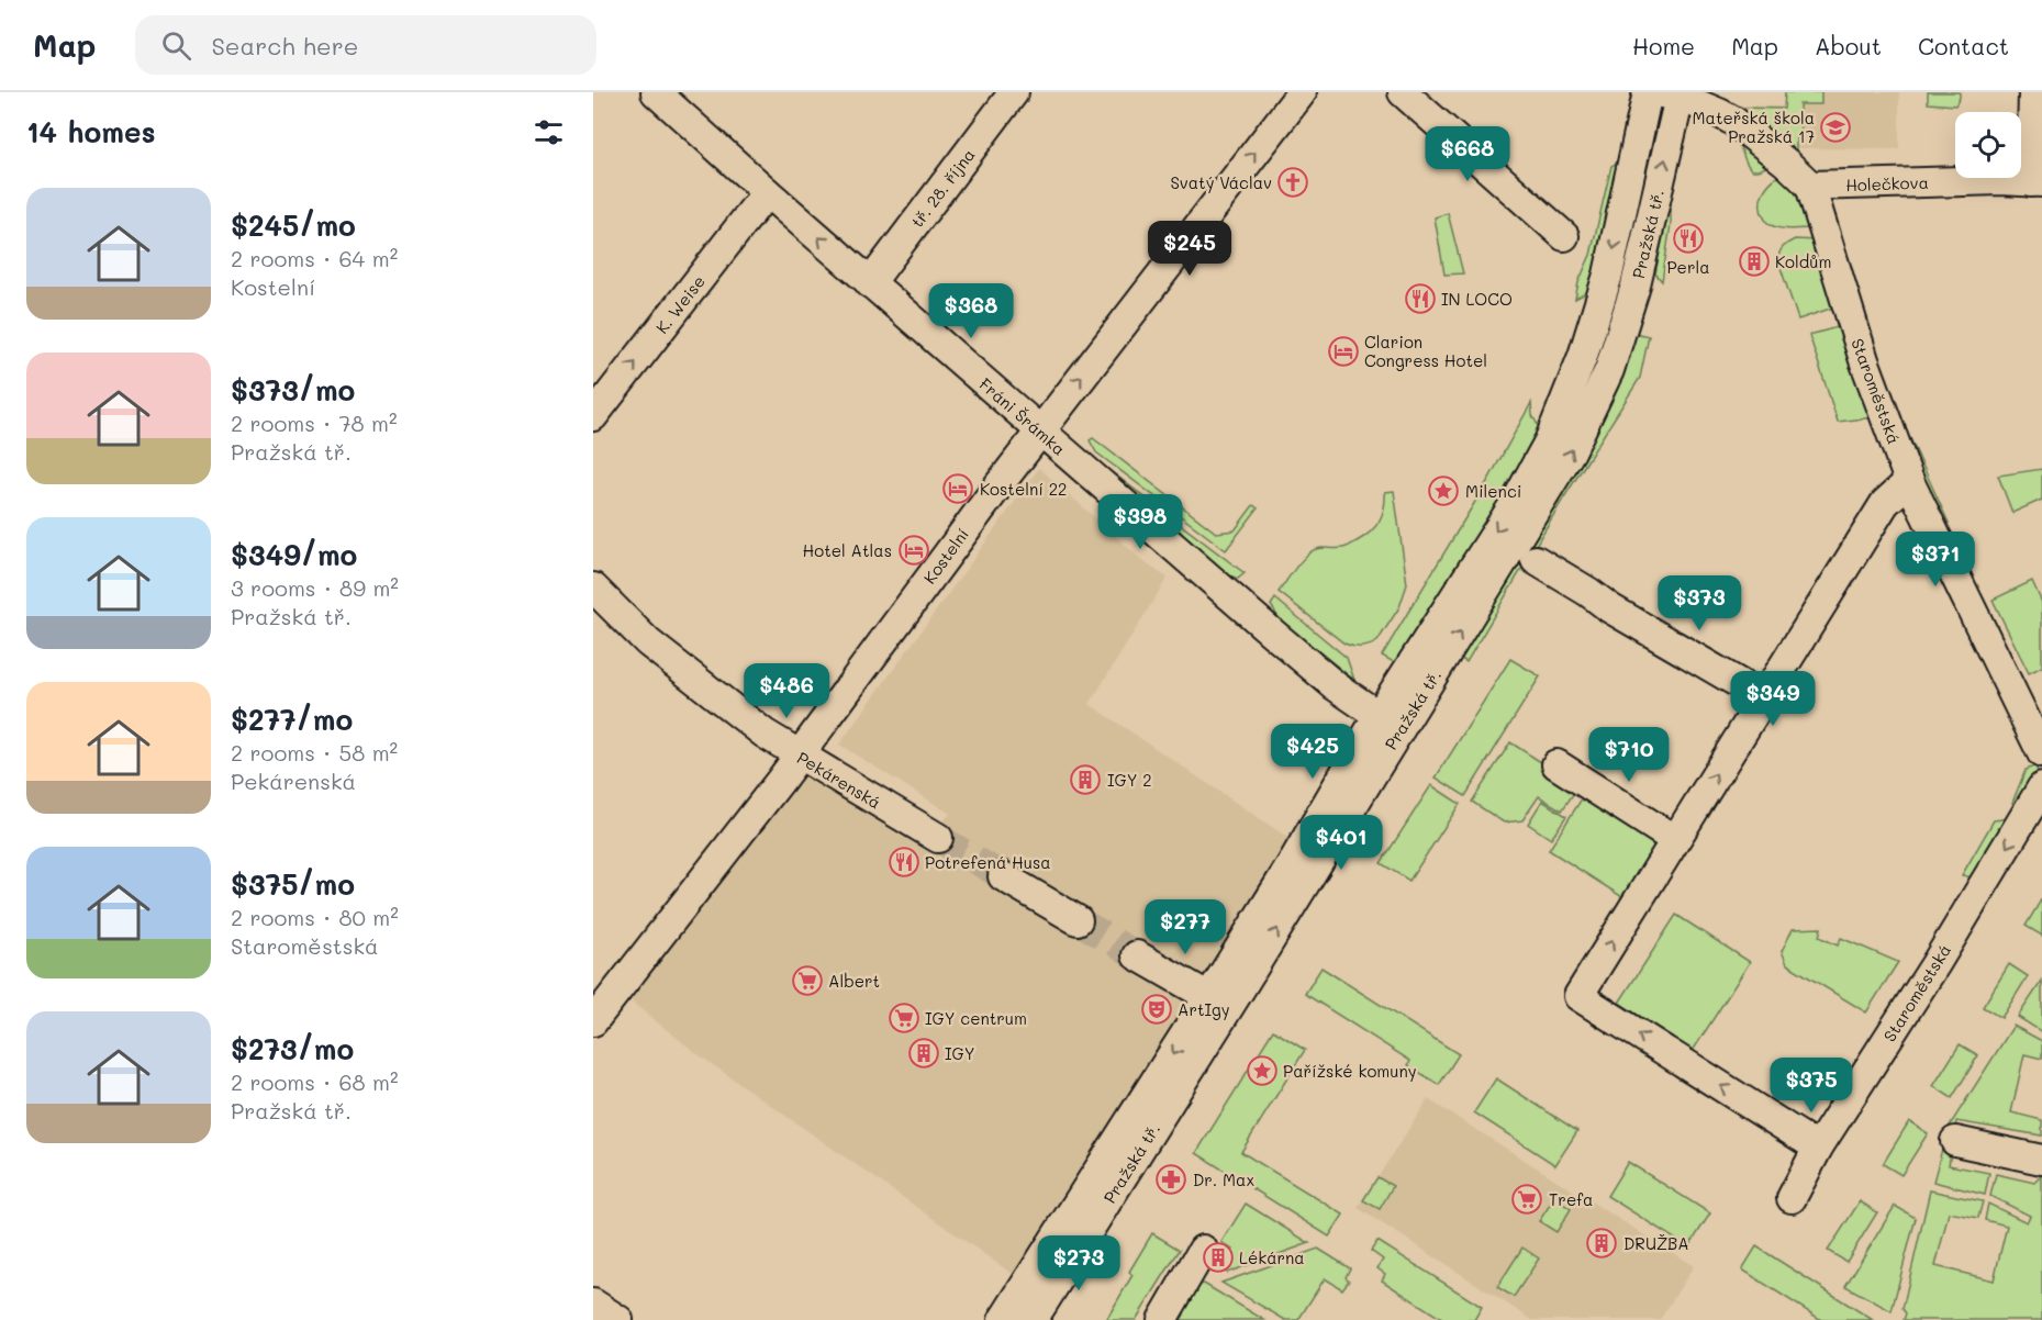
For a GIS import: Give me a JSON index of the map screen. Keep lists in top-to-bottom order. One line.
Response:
{"streets":{"street":["Holečkova","tř. 28. října","Pražská tř.","K. Weise","Staroměstská","Fráni Šrámka","Kostelní","Pekárenská"]},"crossings":[["Holečkova","Staroměstská"],["tř. 28. října","Fráni Šrámka"],["Pražská tř.","Staroměstská"],["Pražská tř.","Fráni Šrámka"],["K. Weise","Fráni Šrámka"],["Fráni Šrámka","Kostelní"],["Kostelní","Pekárenská"]],"one_way":["K. Weise","Kostelní"],"places":{"school or university":["Mateřská škola Pražská 17"],"church":["Svatý Václav"],"restaurant":["Perla","IN LOCO","Potrefená Husa"],"building":["Koldům","IGY 2","IGY","DRUŽBA","Lékárna"],"hotel":["Clarion Congress Hotel","Kostelní 22","Hotel Atlas"],"place":["Milenci","Pařížské komuny"],"supermarket":["Albert","IGY centrum","Trefa"],"theatre":["ArtIgy"],"pharmacy":["Dr. Max"]},"page":{"header":"Map","search":"Search here","nav":["Home","Map","About","Contact"],"heading":"14 homes","price":["$668","$245","$368","$398","$371","$373","$486","$349","$425","$710","$401","$277","$375","$273"],"list":[{"name":"$245/mo","note":"2 rooms · 64 m² · Kostelní"},{"name":"$373/mo","note":"2 rooms · 78 m² · Pražská tř."},{"name":"$349/mo","note":"3 rooms · 89 m² · Pražská tř."},{"name":"$277/mo","note":"2 rooms · 58 m² · Pekárenská"},{"name":"$375/mo","note":"2 rooms · 80 m² · Staroměstská"},{"name":"$273/mo","note":"2 rooms · 68 m² · Pražská tř."}]}}
